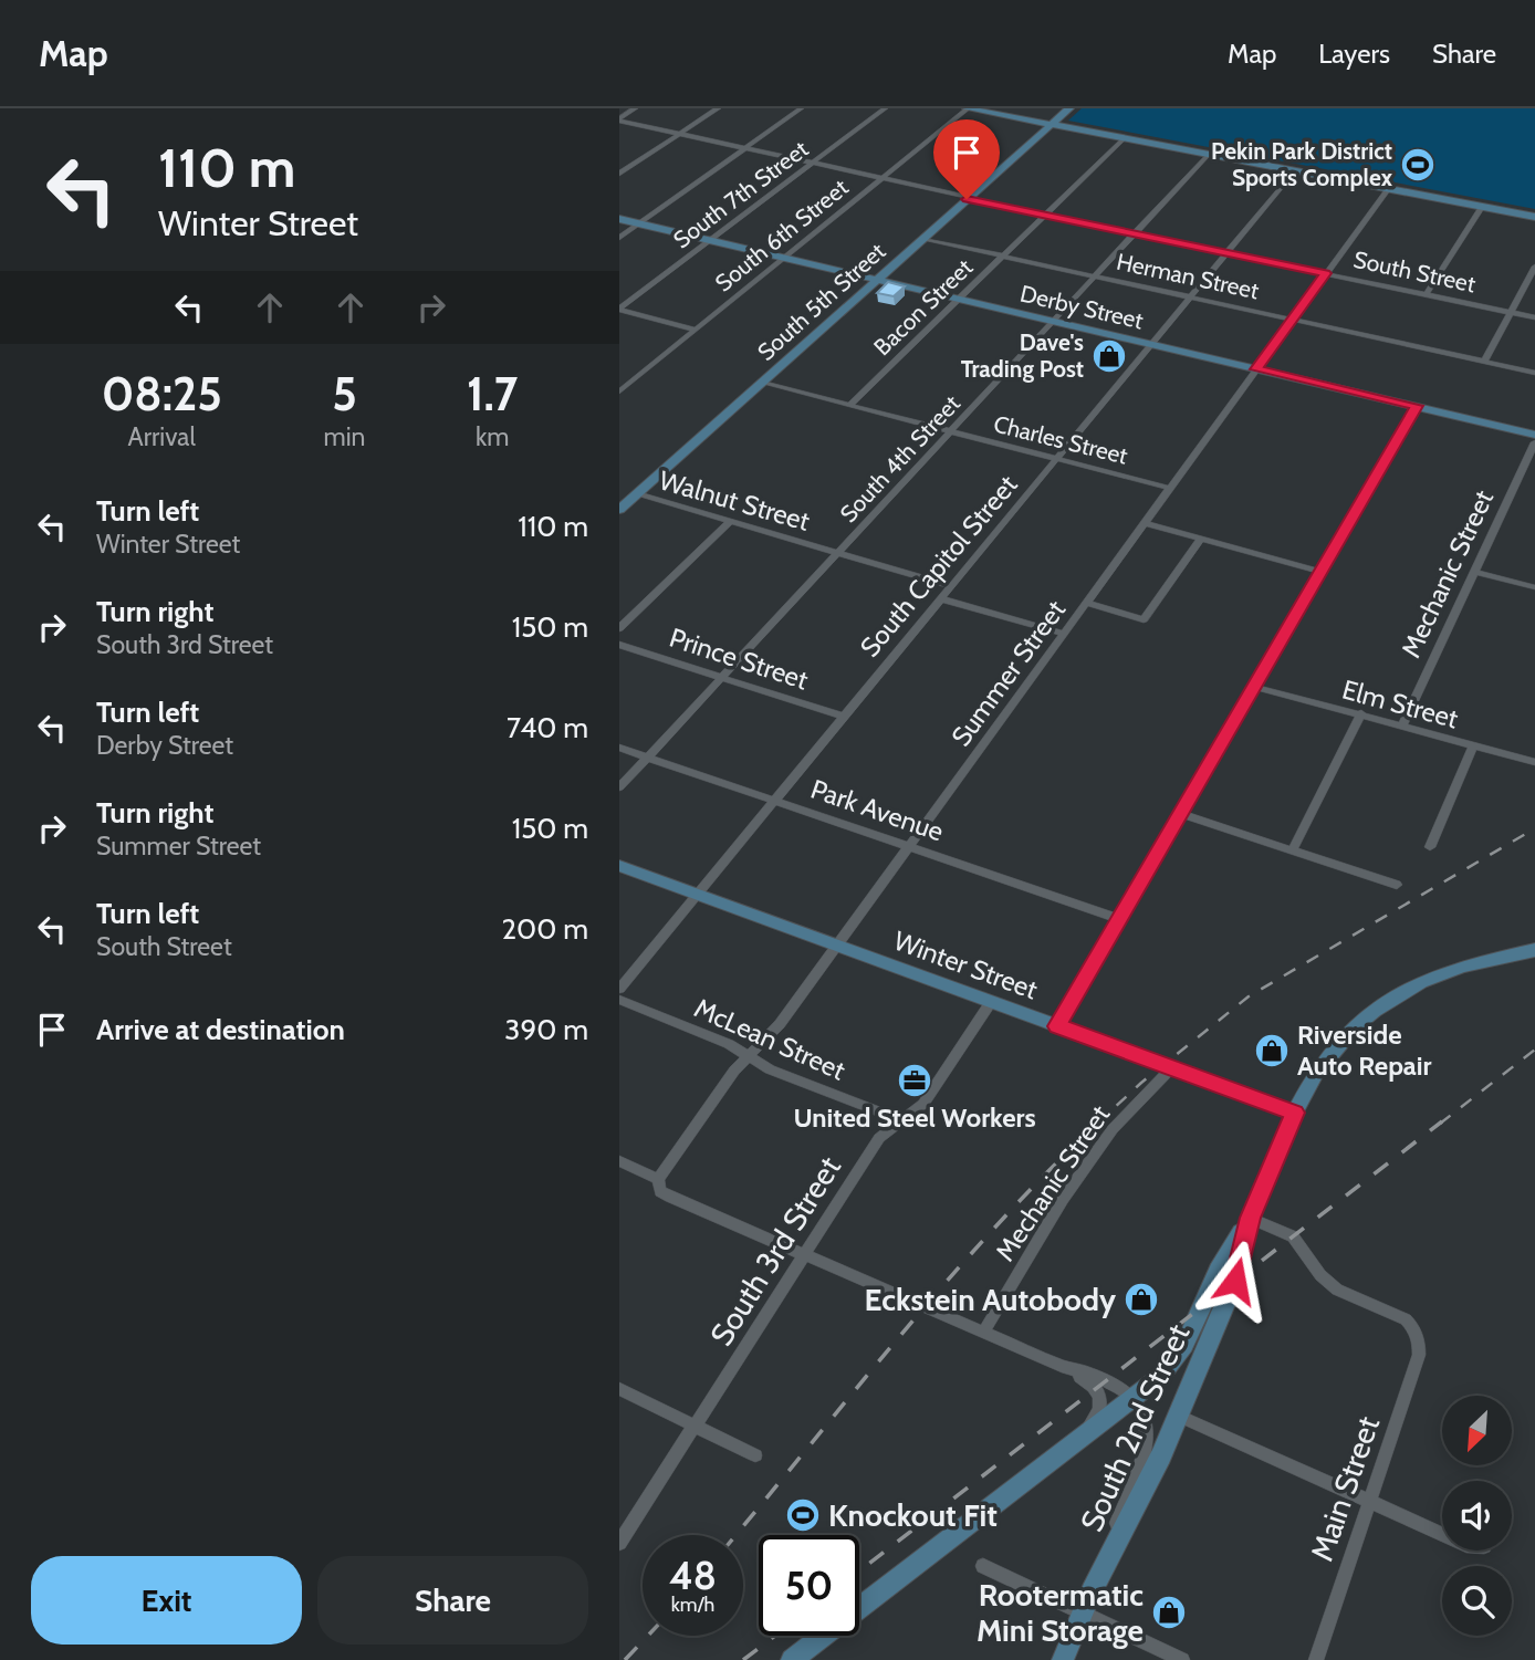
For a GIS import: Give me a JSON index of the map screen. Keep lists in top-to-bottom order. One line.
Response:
{"streets":{"street":["South 7th Street","South 6th Street","South Street","Herman Street","South 5th Street","Bacon Street","Derby Street","Charles Street","South 4th Street","Walnut Street","South Capitol Street","Mechanic Street","Prince Street","Summer Street","Elm Street","Park Avenue","Winter Street","McLean Street","South 3rd Street","South 2nd Street","Main Street"]},"crossings":[["South 7th Street","South Street"],["South 7th Street","Derby Street"],["South 6th Street","South Street"],["South 6th Street","Derby Street"],["South Street","South 5th Street"],["South Street","Bacon Street"],["South Street","South 4th Street"],["South Street","South Capitol Street"],["South Street","Summer Street"],["Herman Street","South 5th Street"],["Herman Street","Bacon Street"],["Herman Street","South 4th Street"],["Herman Street","South Capitol Street"],["Herman Street","Summer Street"],["South 5th Street","Derby Street"],["South 5th Street","Charles Street"],["South 5th Street","Walnut Street"],["Bacon Street","Derby Street"],["Bacon Street","Charles Street"],["Derby Street","South 4th Street"],["Derby Street","South Capitol Street"],["Derby Street","Summer Street"],["Charles Street","South 4th Street"],["Charles Street","South Capitol Street"],["Charles Street","Summer Street"],["South 4th Street","Walnut Street"],["South 4th Street","Prince Street"],["South 4th Street","Park Avenue"],["Walnut Street","South Capitol Street"],["South Capitol Street","Prince Street"],["South Capitol Street","Park Avenue"],["South Capitol Street","Winter Street"],["Mechanic Street","Elm Street"],["Mechanic Street","Winter Street"],["Summer Street","Park Avenue"],["Summer Street","Winter Street"],["Summer Street","McLean Street"],["Winter Street","South 3rd Street"],["Winter Street","South 2nd Street"],["McLean Street","South 3rd Street"],["South 2nd Street","Main Street"]],"places":{"sports":["Pekin Park District Sports Complex","Knockout Fit"],"shop":["Dave's Trading Post","Riverside Auto Repair","Eckstein Autobody","Rootermatic Mini Storage"],"office":["United Steel Workers"]},"north":"bottom left","page":{"header":"Map","nav":["Map","Layers","Share"],"turn":["110 m","Winter Street"],"eta":["08:25","Arrival","5","min","1.7","km"],"list":[{"name":"Turn left","note":"Winter Street","value":"110 m"},{"name":"Turn right","note":"South 3rd Street","value":"150 m"},{"name":"Turn left","note":"Derby Street","value":"740 m"},{"name":"Turn right","note":"Summer Street","value":"150 m"},{"name":"Turn left","note":"South Street","value":"200 m"},{"name":"Arrive at destination","value":"390 m"}],"speed":"48 km/h","limit":"50","buttons":["Exit","Share"]}}
